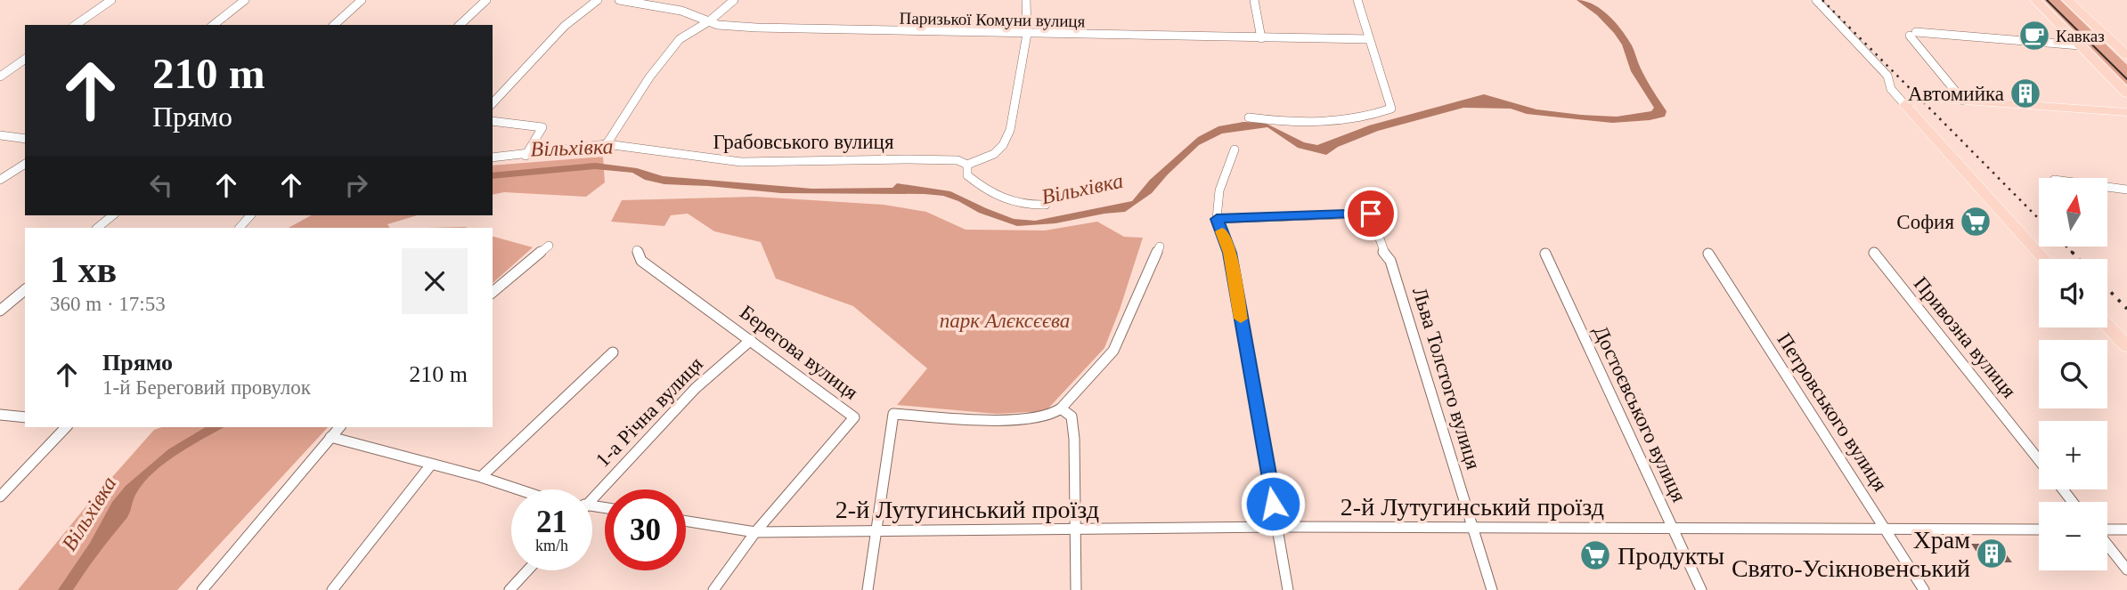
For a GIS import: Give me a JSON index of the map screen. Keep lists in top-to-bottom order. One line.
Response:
{"streets":{"street":["Паризької Комуни вулиця","Грабовського вулиця","Привозна вулиця","Берегова вулиця","Льва Толстого вулиця","1-а Річна вулиця","Петровського вулиця","Достоєвського вулиця","2-й Лутугинський проїзд"]},"crossings":[["Берегова вулиця","1-а Річна вулиця"],["Берегова вулиця","2-й Лутугинський проїзд"],["Льва Толстого вулиця","2-й Лутугинський проїзд"],["Петровського вулиця","2-й Лутугинський проїзд"],["Достоєвського вулиця","2-й Лутугинський проїзд"]],"water":["Вільхівка"],"parks":["парк Алєксєєва"],"places":{"cafe":["Кавказ"],"building":["Автомийка","Храм Свято-Усікновенський"],"supermarket":["София","Продукты"]},"north":"top","page":{"turn":["210 m","Прямо"],"map_buttons":["+","−"],"heading":["1 хв","360 m · 17:53"],"list":[{"name":"Прямо","note":"1-й Береговий провулок","value":"210 m"}],"speed":"21 km/h","limit":"30"}}
